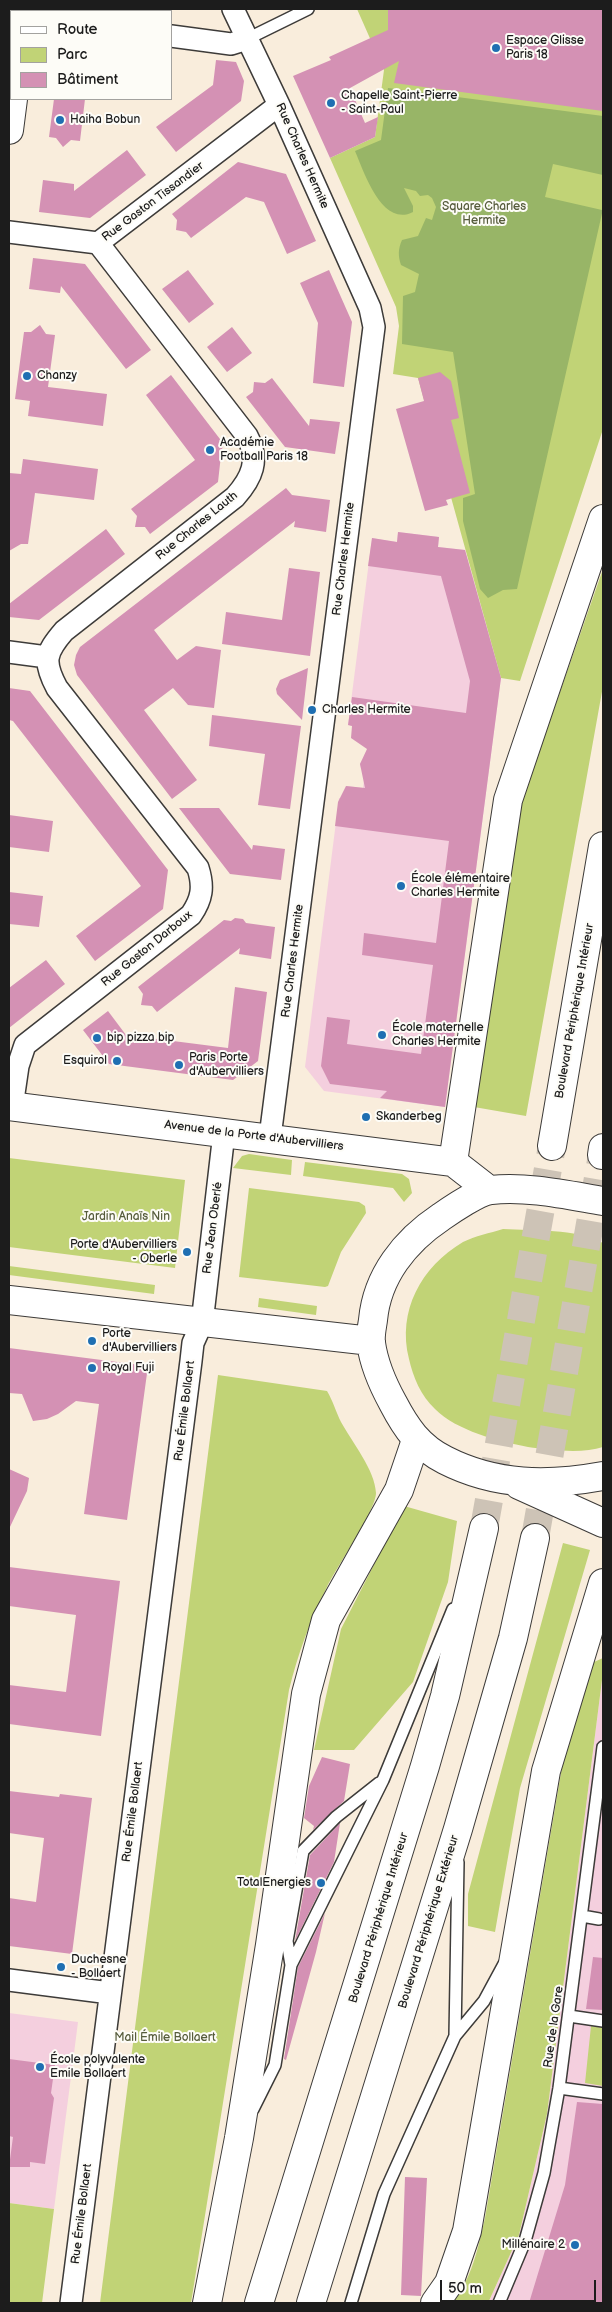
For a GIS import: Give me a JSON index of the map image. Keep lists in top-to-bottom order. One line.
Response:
{"streets":{"main road":["Boulevard Périphérique Intérieur","Avenue de la Porte d'Aubervilliers","Boulevard Périphérique Extérieur"],"street":["Rue Charles Hermite","Rue Gaston Tissandier","Rue Charles Lauth","Rue Gaston Darboux","Rue Jean Oberlé","Rue Émile Bollaert"],"lane":["Rue de la Gare"]},"crossings":[["Rue Charles Hermite","Rue Gaston Tissandier"],["Rue Charles Hermite","Avenue de la Porte d'Aubervilliers"],["Rue Gaston Tissandier","Rue Charles Lauth"],["Rue Charles Lauth","Rue Gaston Darboux"],["Rue Gaston Darboux","Avenue de la Porte d'Aubervilliers"],["Avenue de la Porte d'Aubervilliers","Rue Jean Oberlé"],["Rue Jean Oberlé","Rue Émile Bollaert"]],"parks":["Square Charles Hermite","Jardin Anaïs Nin","Mail Émile Bollaert"],"places":["Espace Glisse Paris 18","Chapelle Saint-Pierre - Saint-Paul","Haiha Bobun","Chanzy","Académie Football Paris 18","Charles Hermite","École élémentaire Charles Hermite","École maternelle Charles Hermite","bip pizza bip","Esquirol","Paris Porte d'Aubervilliers","Skanderbeg","Porte d'Aubervilliers - Oberle","Porte d'Aubervilliers","Royal Fuji","TotalEnergies","Duchesne - Bollaert","École polyvalente Emile Bollaert","Millénaire 2"],"legend":["Route","Parc","Bâtiment"],"scale_bar":"50 m"}
